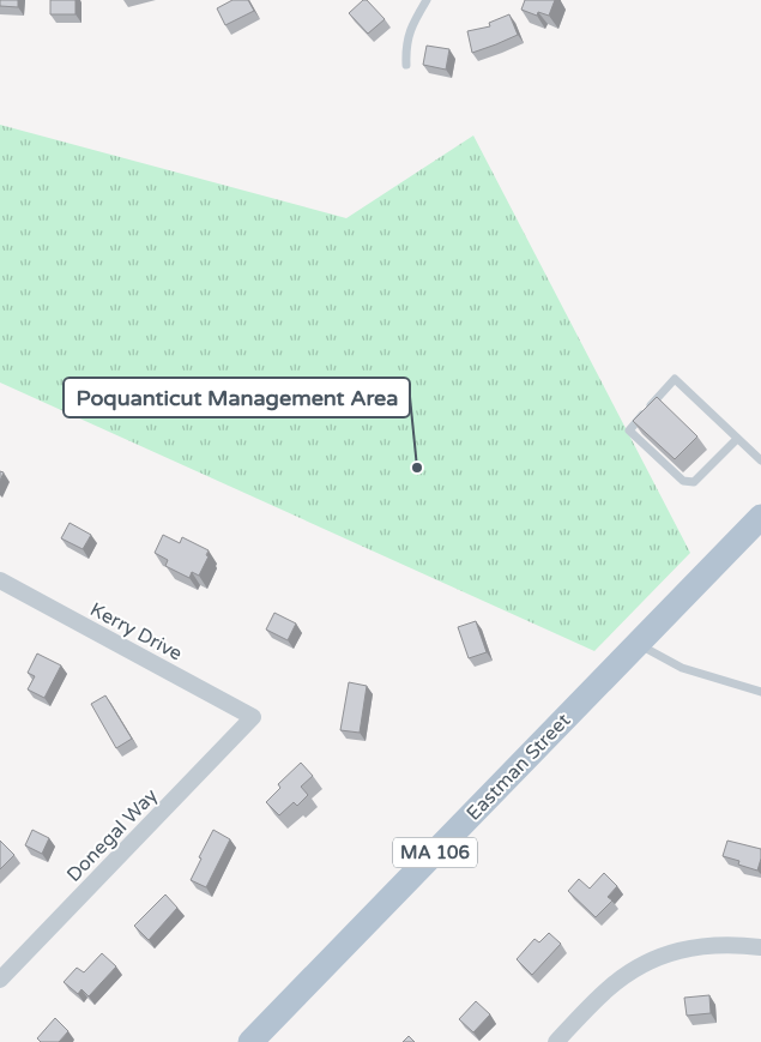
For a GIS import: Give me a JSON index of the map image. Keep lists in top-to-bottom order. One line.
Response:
{"streets":{"main road":["Eastman Street","MA 106"],"street":["Kerry Drive","Donegal Way"]},"crossings":[["Kerry Drive","Donegal Way"]],"places":["Poquanticut Management Area"]}
